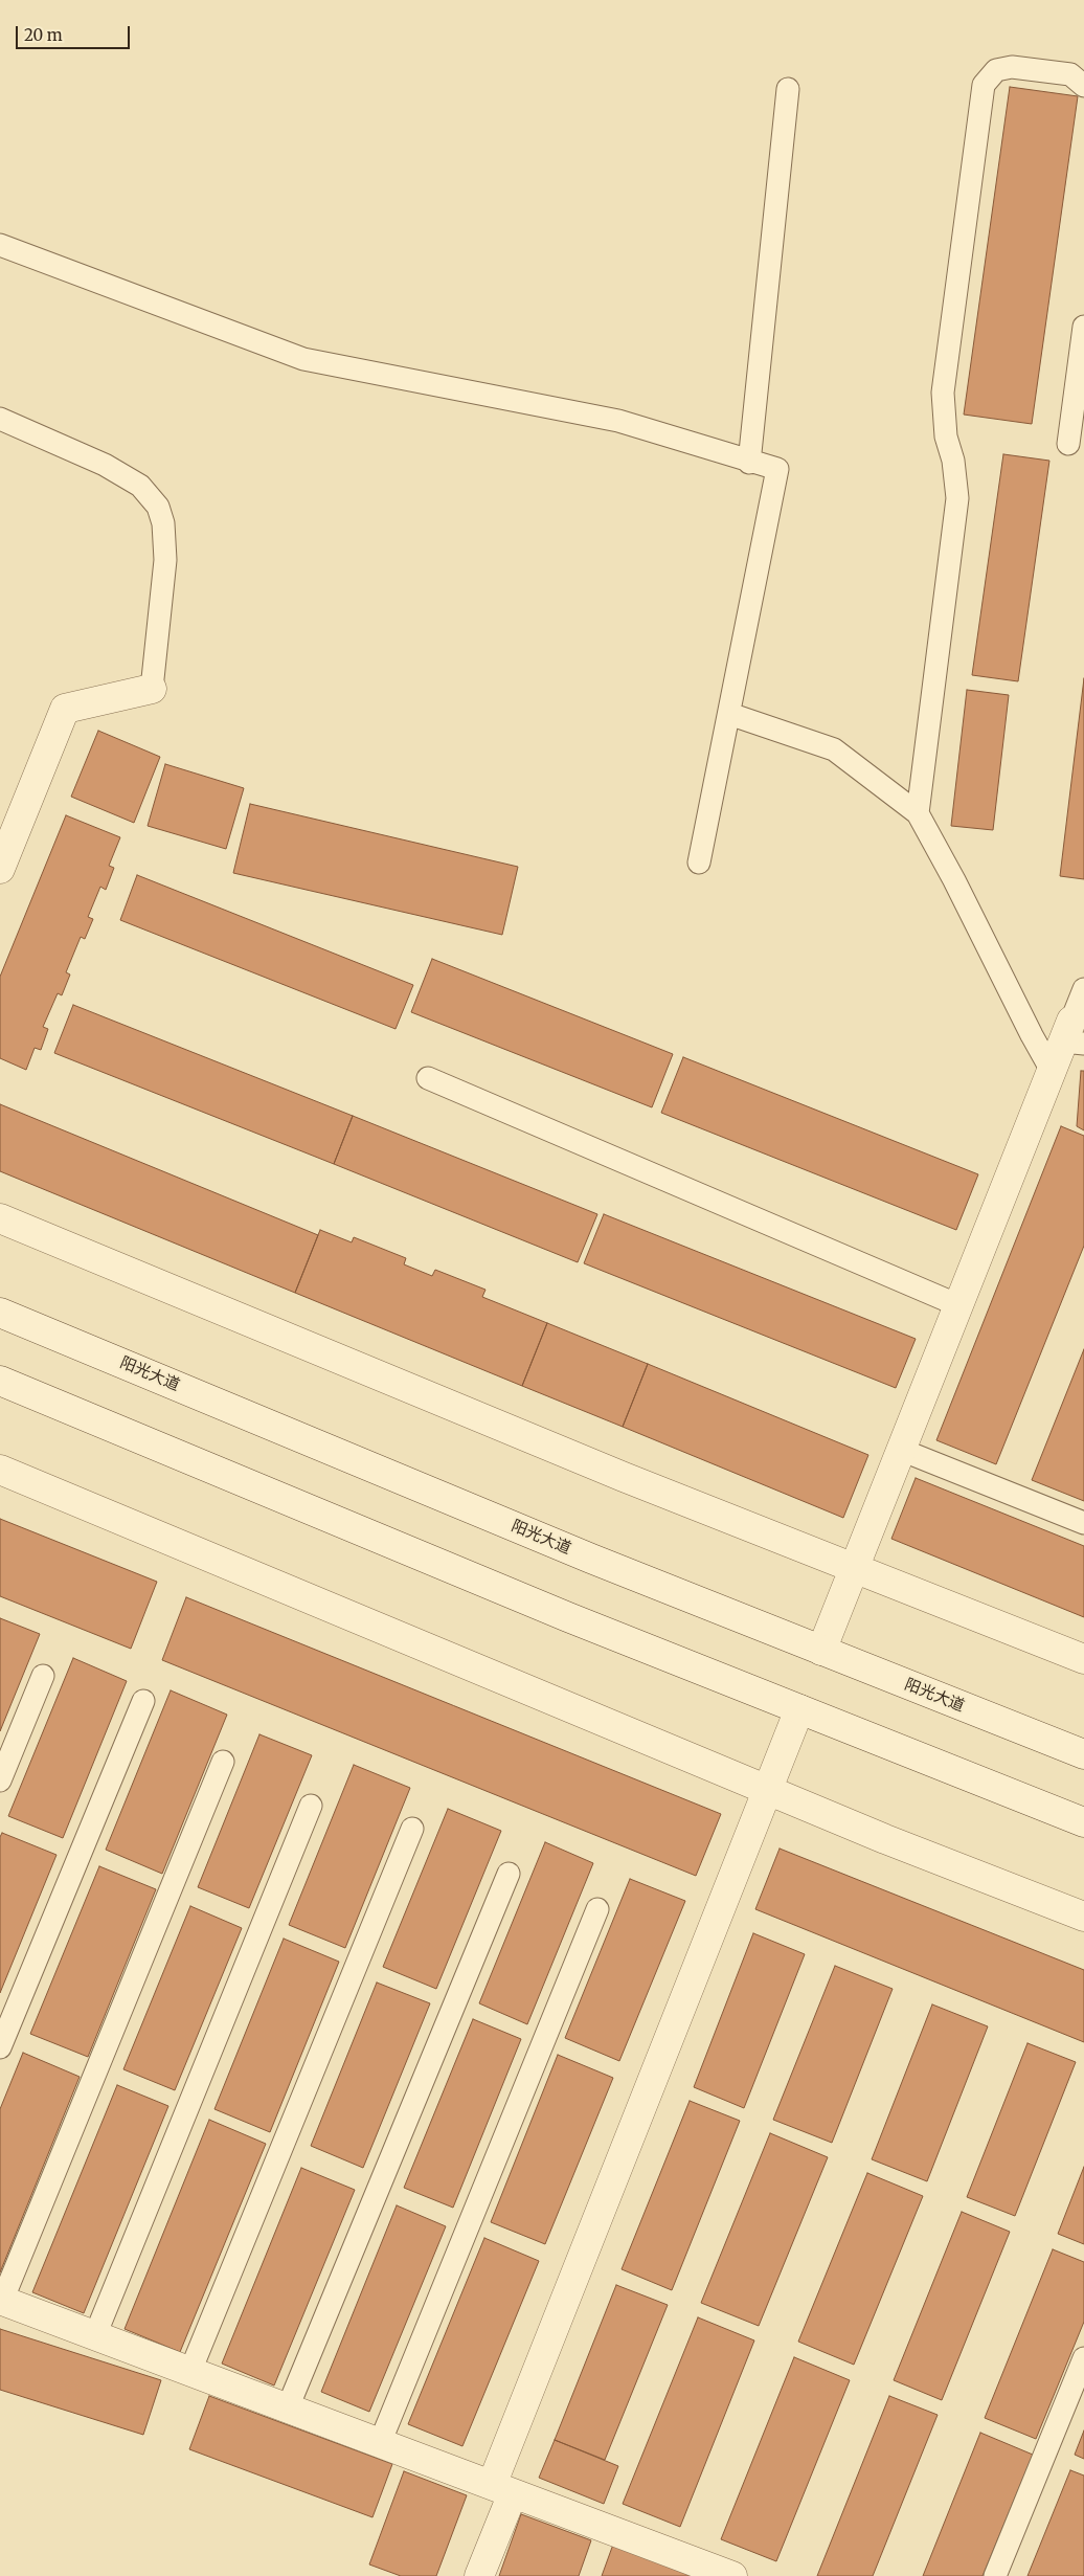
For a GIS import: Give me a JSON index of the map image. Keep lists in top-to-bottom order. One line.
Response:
{"streets":{"street":["阳光大道"]},"scale_bar":"20 m"}
